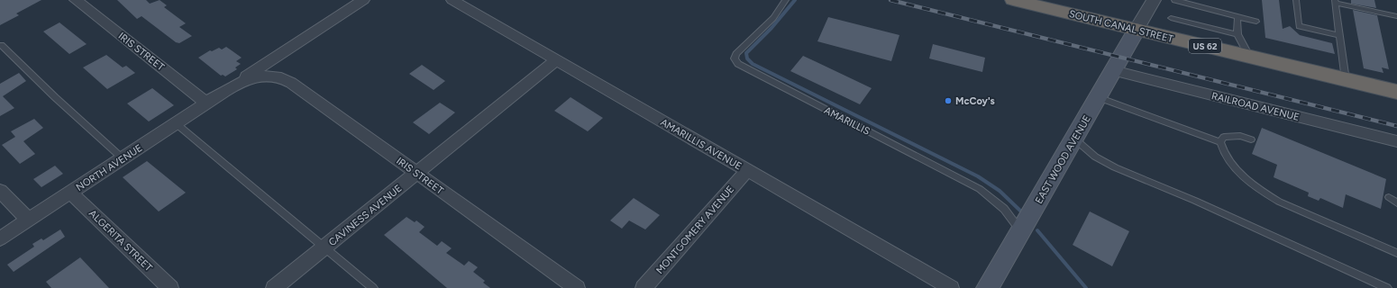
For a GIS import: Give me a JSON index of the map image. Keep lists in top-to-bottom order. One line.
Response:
{"streets":{"highway":["SOUTH CANAL STREET","US 62"],"main road":["EAST WOOD AVENUE"],"street":["IRIS STREET","RAILROAD AVENUE","AMARILLIS AVENUE","NORTH AVENUE","CAVINESS AVENUE","MONTGOMERY AVENUE","ALGERITA STREET"],"lane":["AMARILLIS"]},"crossings":[["SOUTH CANAL STREET","EAST WOOD AVENUE"],["IRIS STREET","NORTH AVENUE"],["IRIS STREET","CAVINESS AVENUE"],["RAILROAD AVENUE","EAST WOOD AVENUE"],["AMARILLIS","EAST WOOD AVENUE"],["AMARILLIS AVENUE","CAVINESS AVENUE"],["AMARILLIS AVENUE","MONTGOMERY AVENUE"],["NORTH AVENUE","ALGERITA STREET"]],"places":["McCoy's"]}
